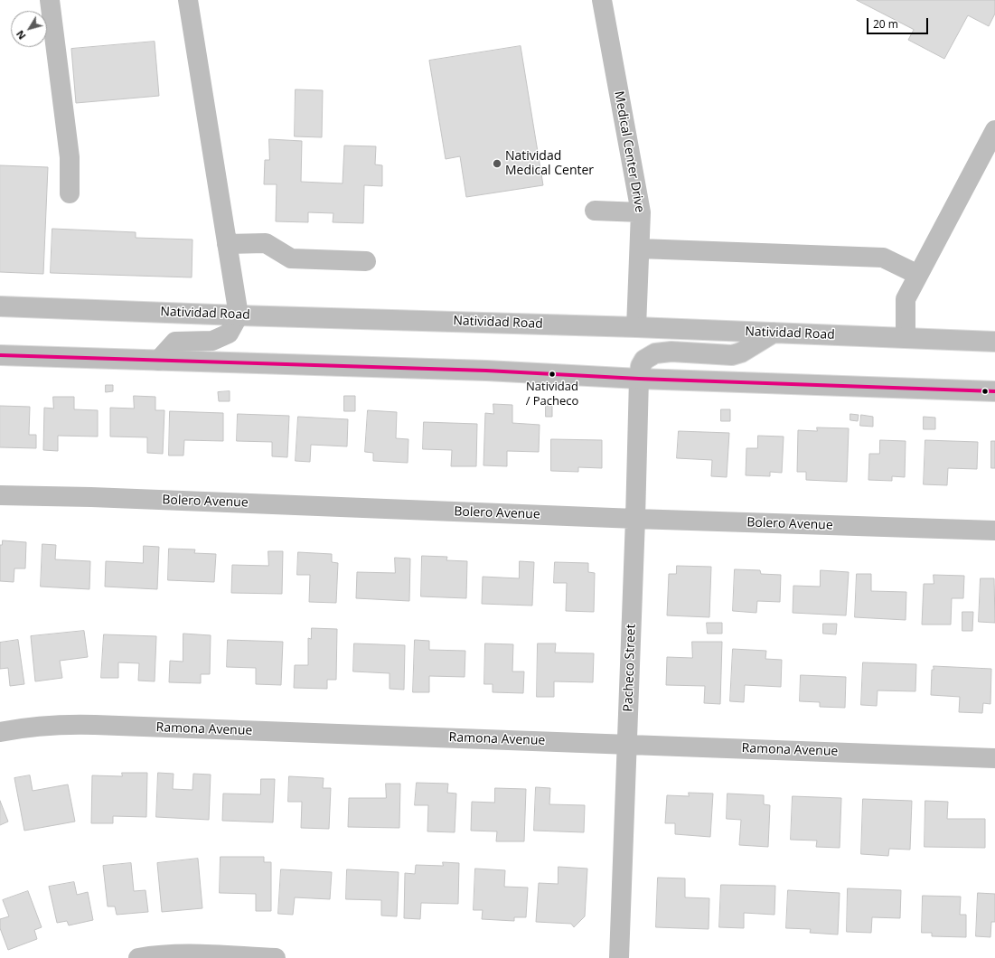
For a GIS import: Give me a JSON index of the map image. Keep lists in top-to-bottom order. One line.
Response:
{"streets":{"street":["Medical Center Drive","Natividad Road","Bolero Avenue","Pacheco Street","Ramona Avenue"]},"crossings":[["Medical Center Drive","Natividad Road"],["Natividad Road","Pacheco Street"],["Bolero Avenue","Pacheco Street"],["Pacheco Street","Ramona Avenue"]],"places":["Natividad Medical Center","Natividad / Pacheco"],"scale_bar":"20 m","north":"bottom left"}
